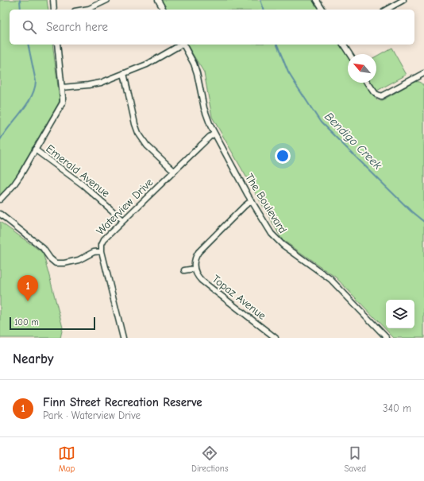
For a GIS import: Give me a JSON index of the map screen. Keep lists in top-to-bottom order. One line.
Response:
{"streets":{"street":["Emerald Avenue","The Boulevard","Waterview Drive","Topaz Avenue"]},"crossings":[["Emerald Avenue","Waterview Drive"],["The Boulevard","Waterview Drive"]],"water":["Bendigo Creek"],"scale_bar":"100 m","north":"top left","page":{"search":"Search here","pins":"1","scale":"100 m","heading":"Nearby","list":[{"mark":"1","name":"Finn Street Recreation Reserve","note":"Park · Waterview Drive","value":"340 m"}],"nav":["Map","Directions","Saved"]}}
